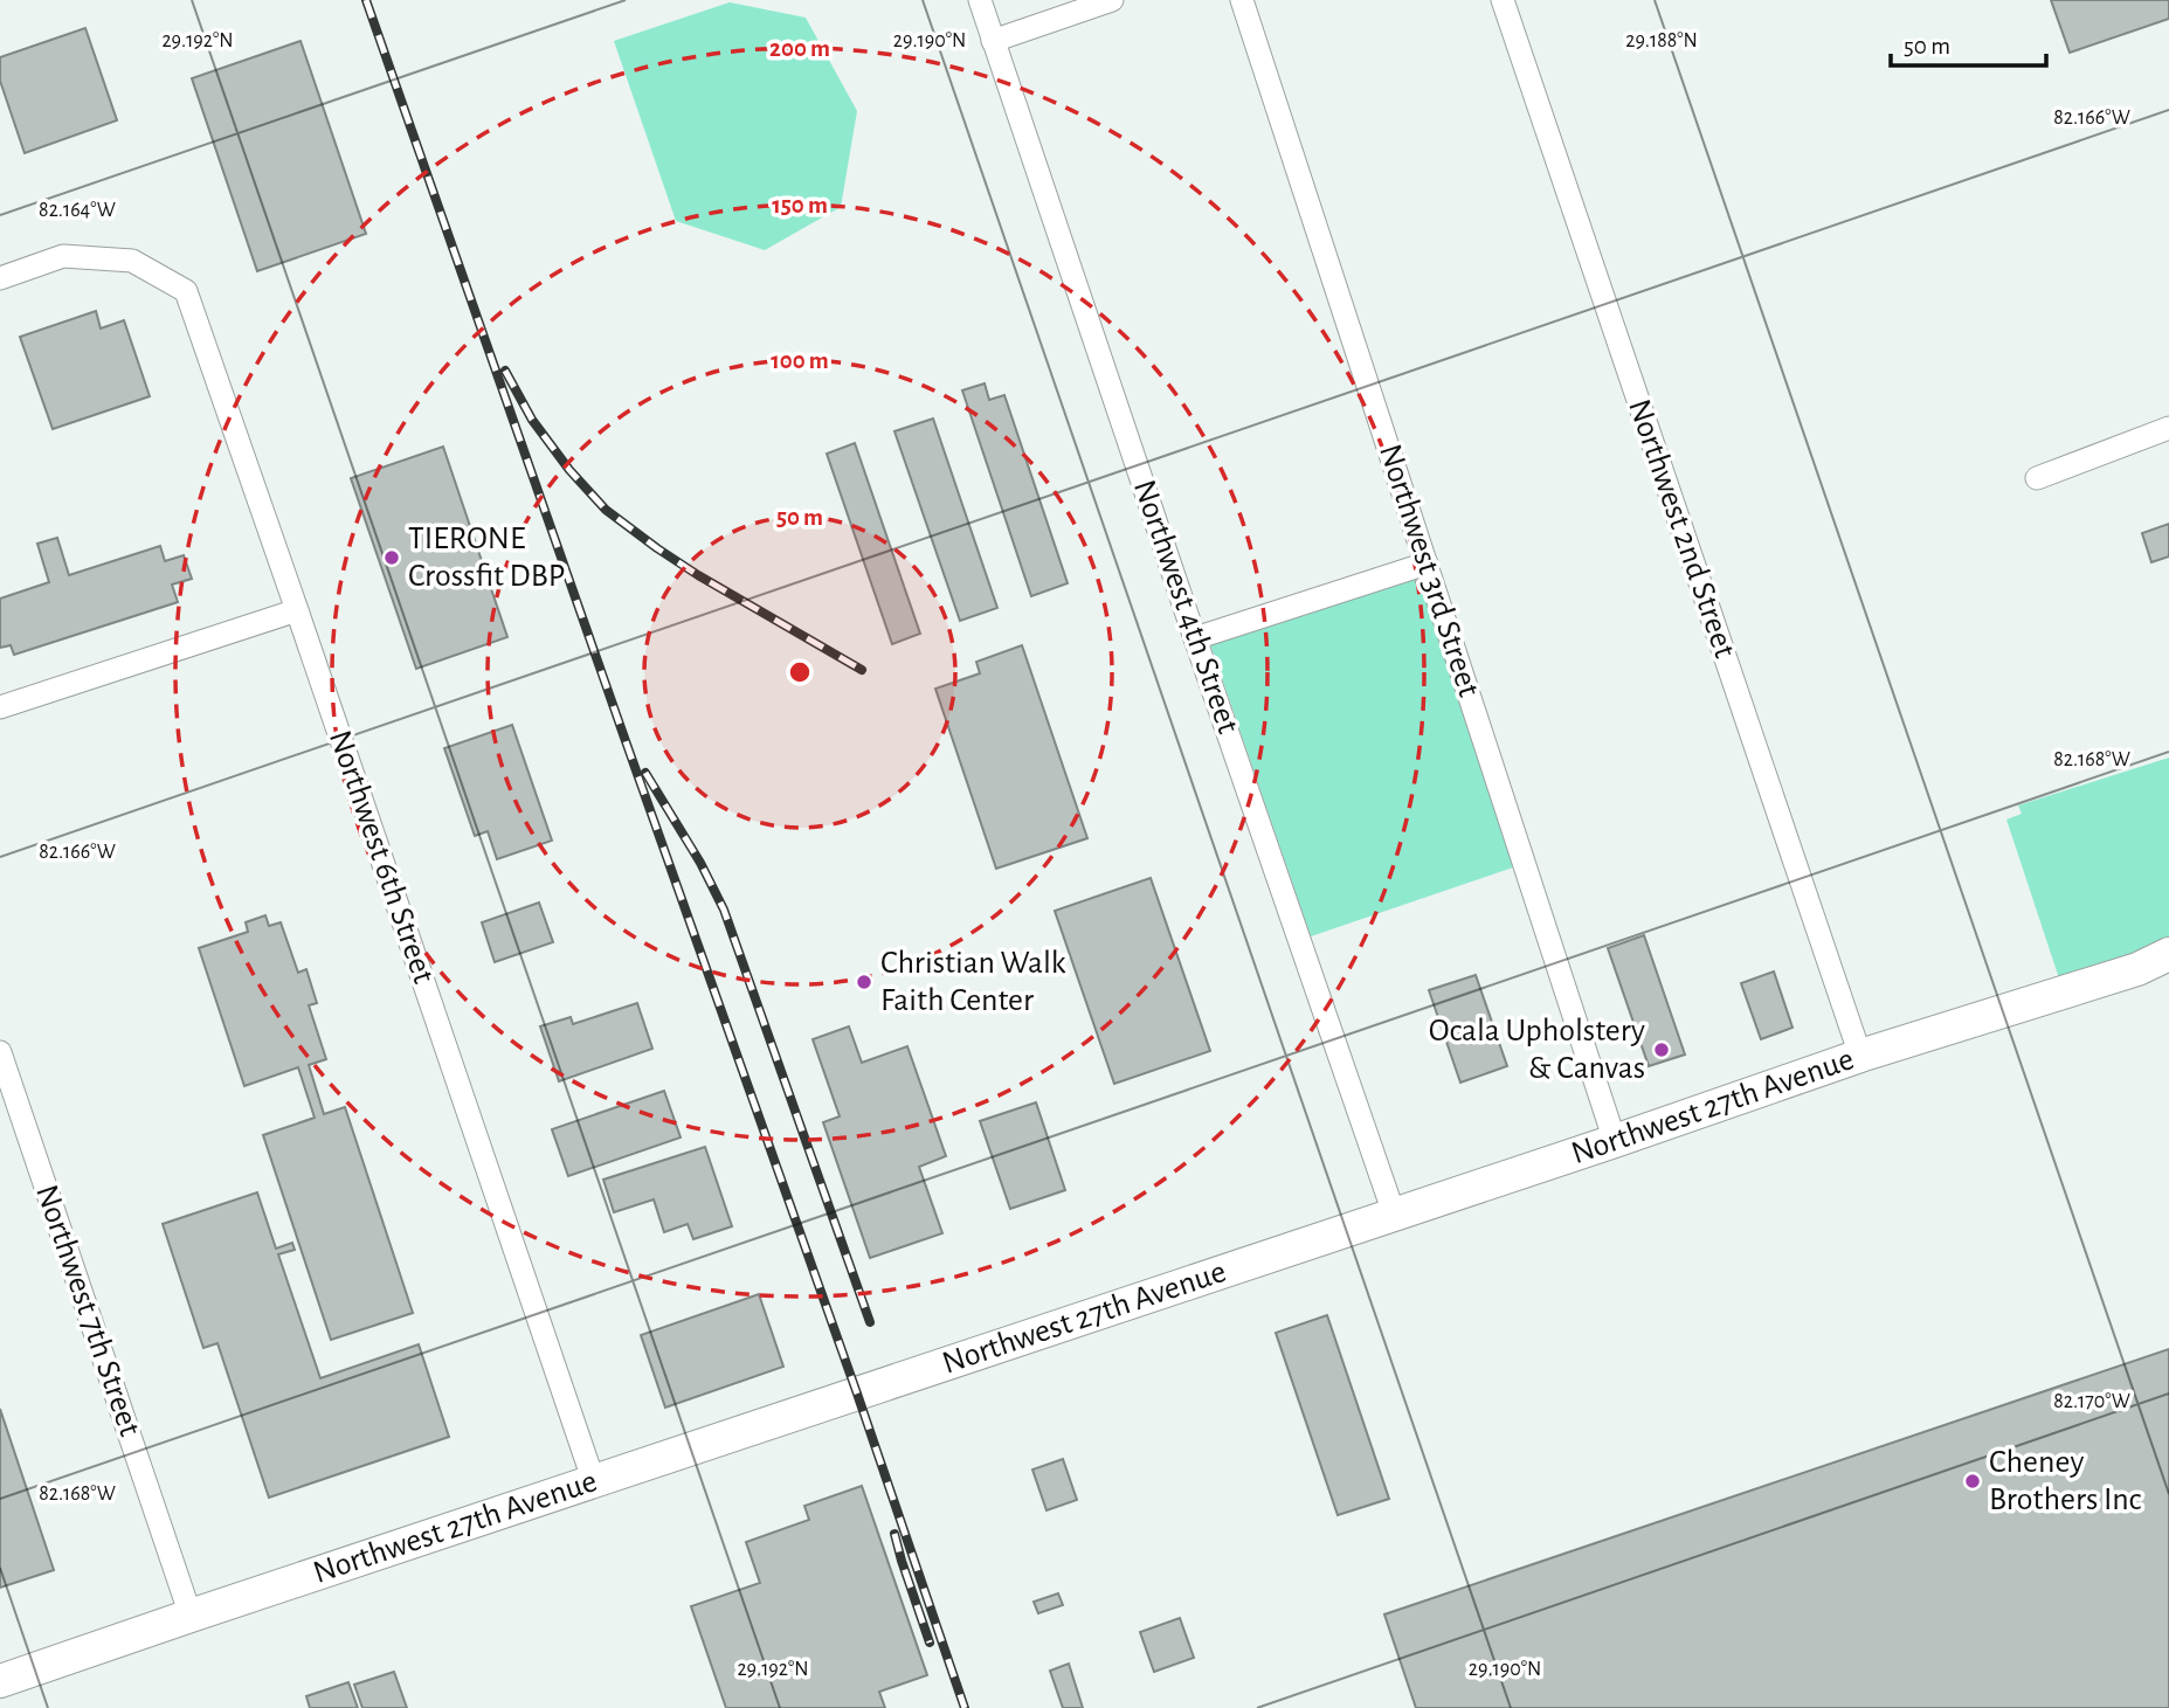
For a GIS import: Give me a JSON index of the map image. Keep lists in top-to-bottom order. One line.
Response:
{"streets":{"main road":["Northwest 27th Avenue"],"street":["Northwest 2nd Street","Northwest 3rd Street","Northwest 4th Street","Northwest 6th Street","Northwest 7th Street"]},"crossings":[["Northwest 2nd Street","Northwest 27th Avenue"],["Northwest 3rd Street","Northwest 27th Avenue"],["Northwest 4th Street","Northwest 27th Avenue"],["Northwest 6th Street","Northwest 27th Avenue"],["Northwest 27th Avenue","Northwest 7th Street"]],"places":["TIERONE Crossfit DBP","Christian Walk Faith Center","Ocala Upholstery & Canvas","Cheney Brothers Inc"],"scale_bar":"50 m","coordinates":["29.192°N","29.190°N","29.188°N","82.166°W","82.164°W","82.168°W","82.170°W"],"rings":["200 m","150 m","100 m","50 m"]}
